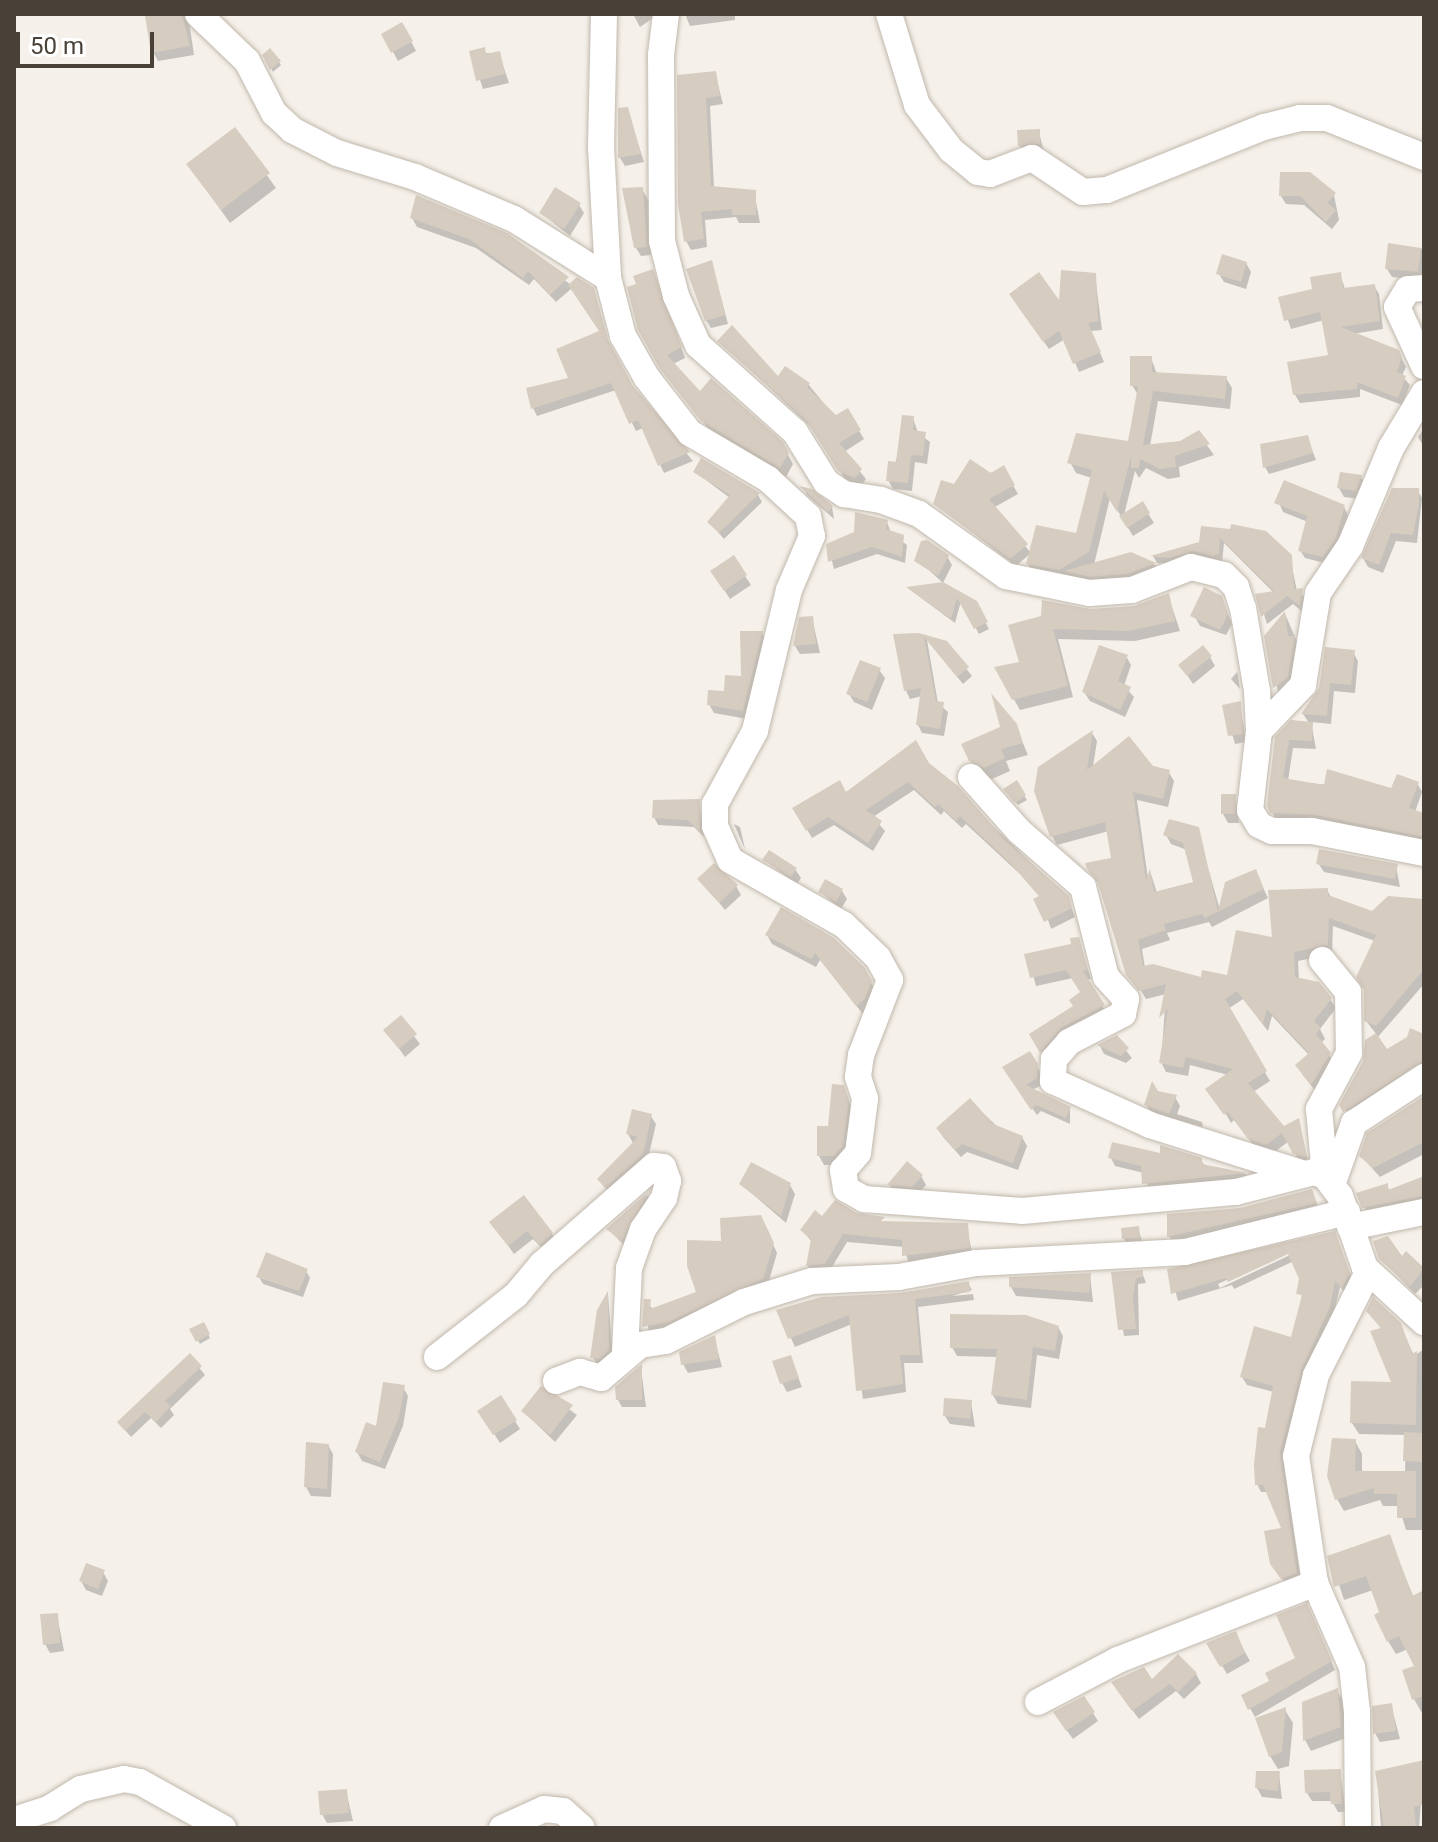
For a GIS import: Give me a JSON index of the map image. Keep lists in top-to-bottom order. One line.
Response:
{"scale_bar":"50 m"}
